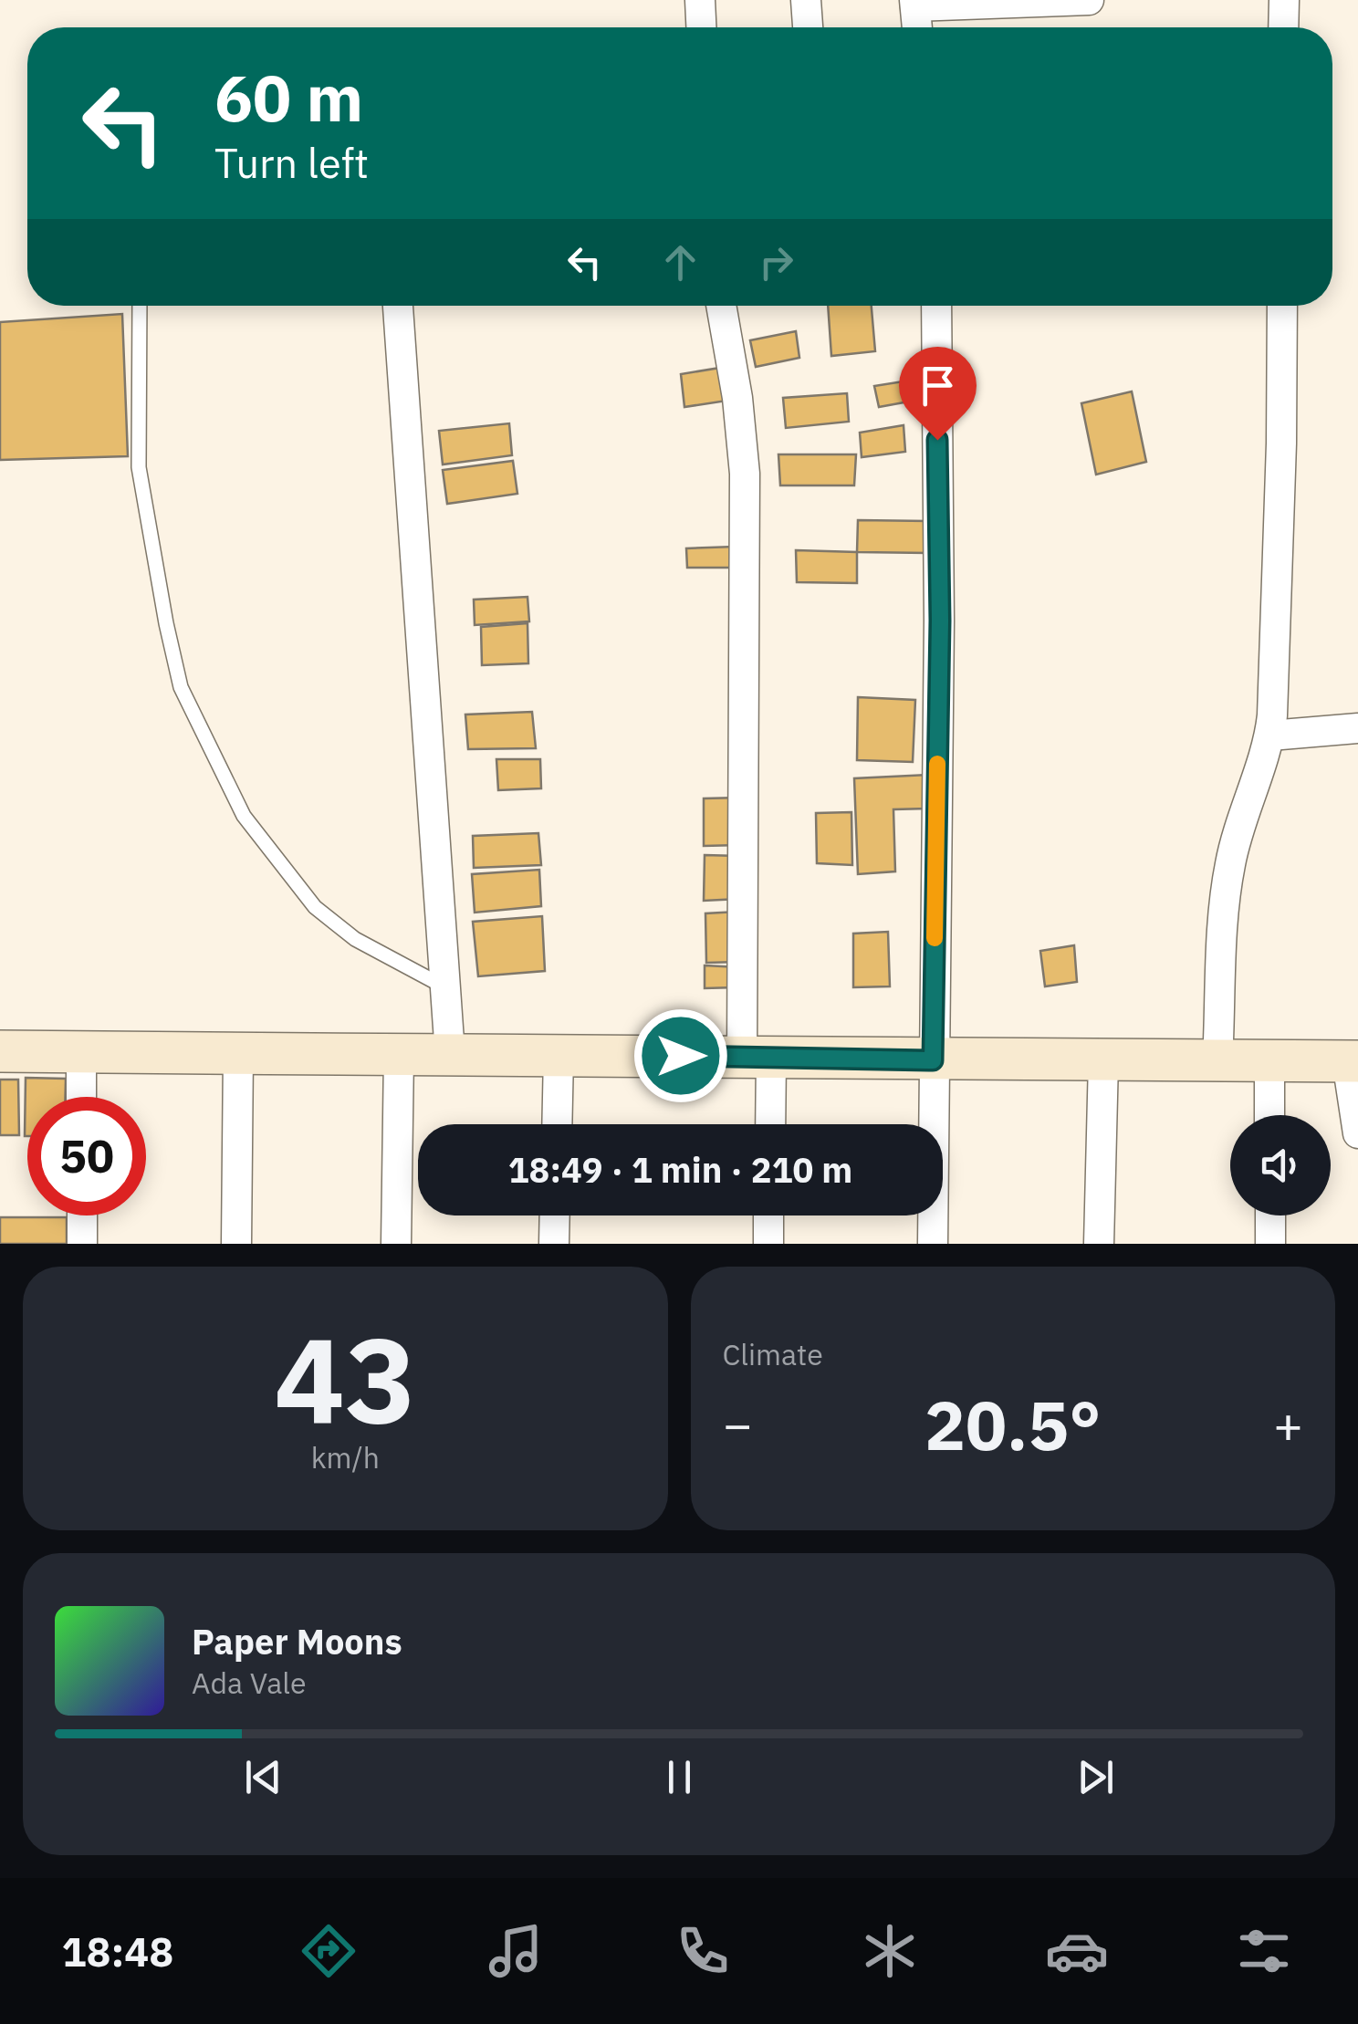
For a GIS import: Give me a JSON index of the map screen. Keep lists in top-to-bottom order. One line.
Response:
{"page":{"turn":["60 m","Turn left"],"limit":"50","trip":"18:49 · 1 min · 210 m","tile":[["43","km/h"],"Climate"],"heat":["−","20.5°","+"],"song":["Paper Moons","Ada Vale"],"tabs":"18:48"}}
